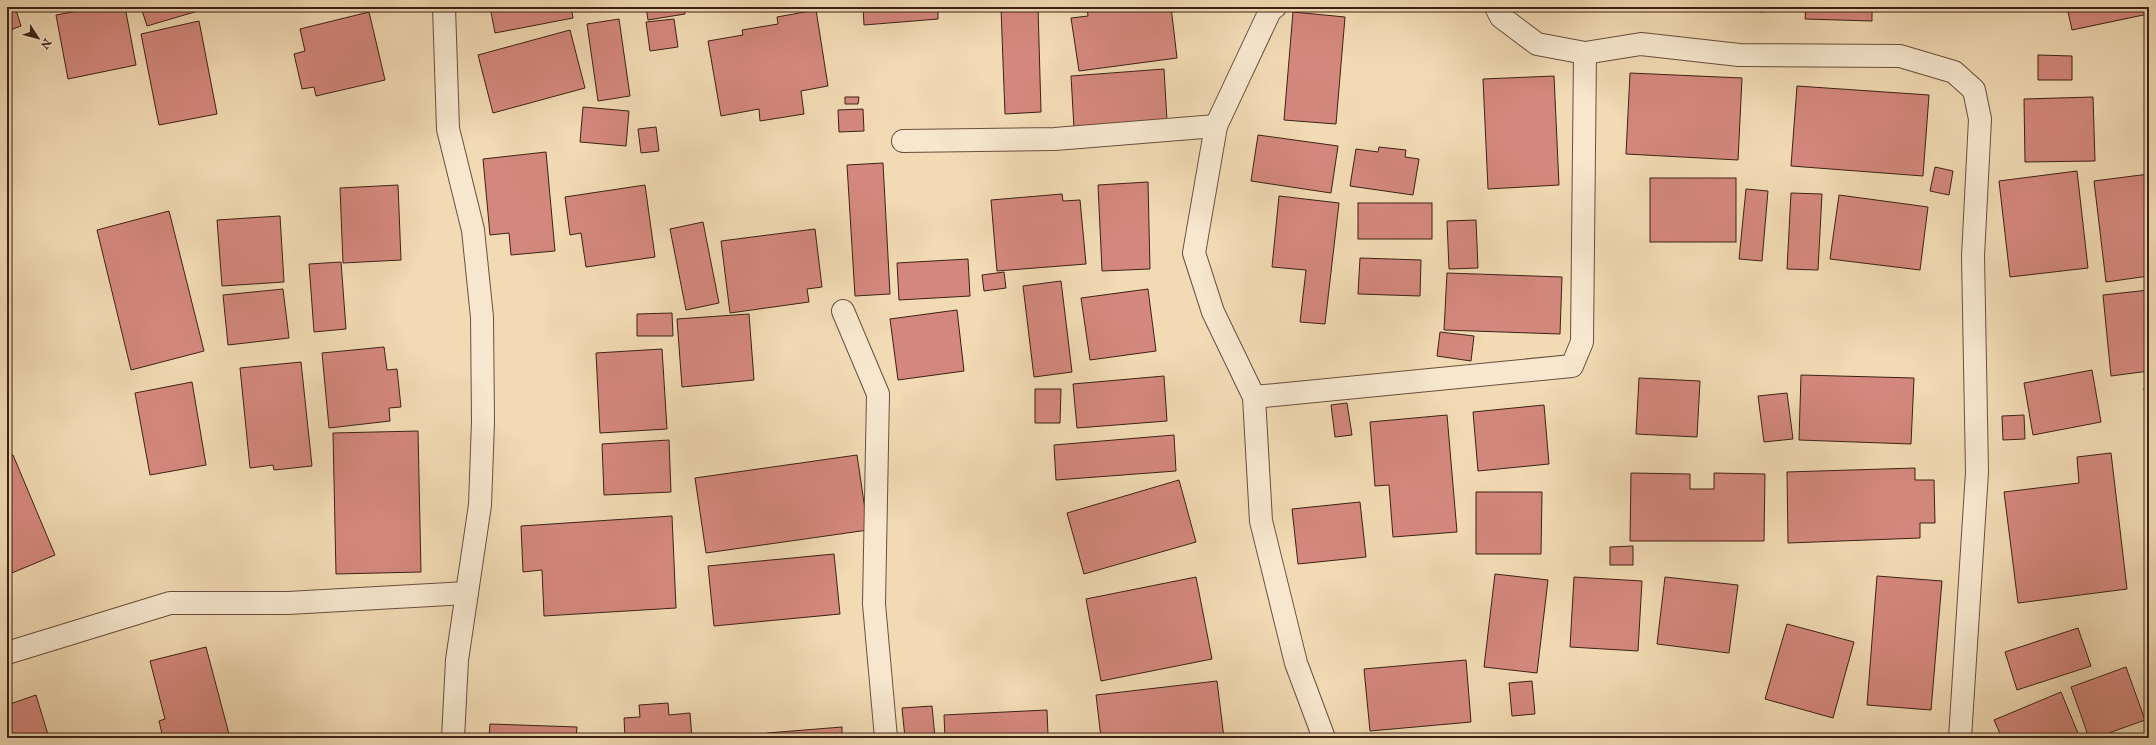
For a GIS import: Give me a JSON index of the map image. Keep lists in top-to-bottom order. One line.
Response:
{"north":"bottom right"}
